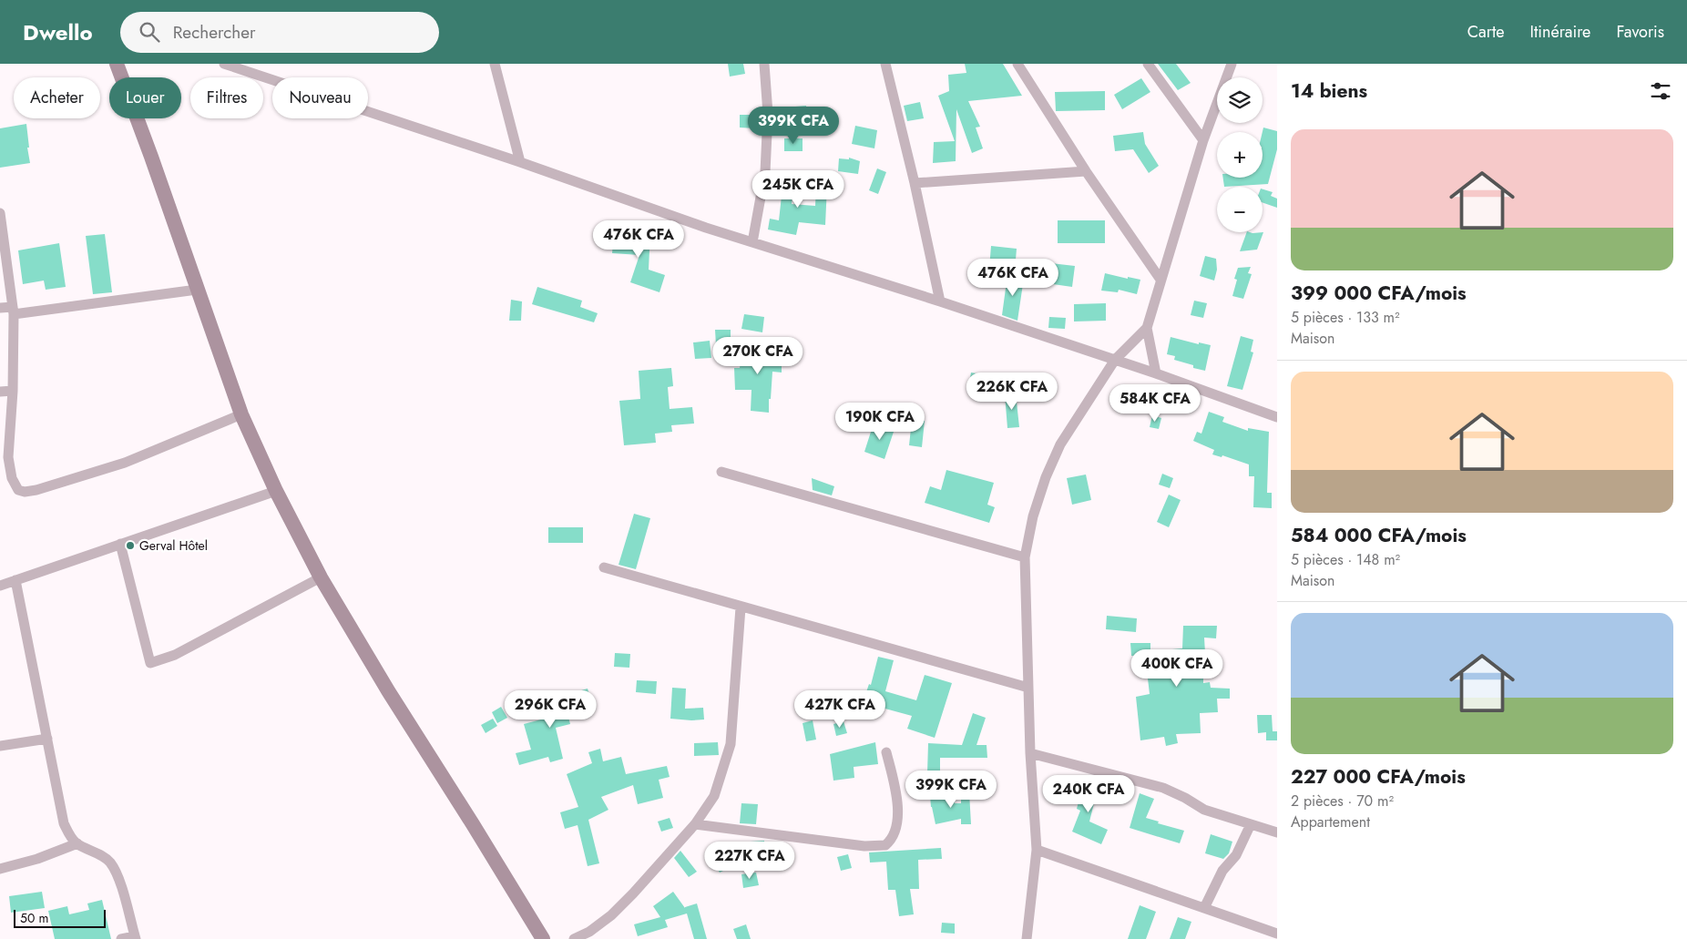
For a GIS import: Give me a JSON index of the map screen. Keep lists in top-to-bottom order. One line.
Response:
{"places":["Gerval Hôtel"],"scale_bar":"50 m","page":{"header":"Dwello","search":"Rechercher","nav":["Carte","Itinéraire","Favoris"],"heading":"14 biens","map_buttons":["+","−"],"chip":["Acheter","Louer","Filtres","Nouveau"],"price":["399K CFA","245K CFA","476K CFA","476K CFA","270K CFA","226K CFA","584K CFA","190K CFA","400K CFA","296K CFA","427K CFA","399K CFA","240K CFA","227K CFA"],"list":[{"name":"399 000 CFA/mois","note":"5 pièces · 133 m² · Maison"},{"name":"584 000 CFA/mois","note":"5 pièces · 148 m² · Maison"},{"name":"227 000 CFA/mois","note":"2 pièces · 70 m² · Appartement"}],"scale":"50 m"}}
